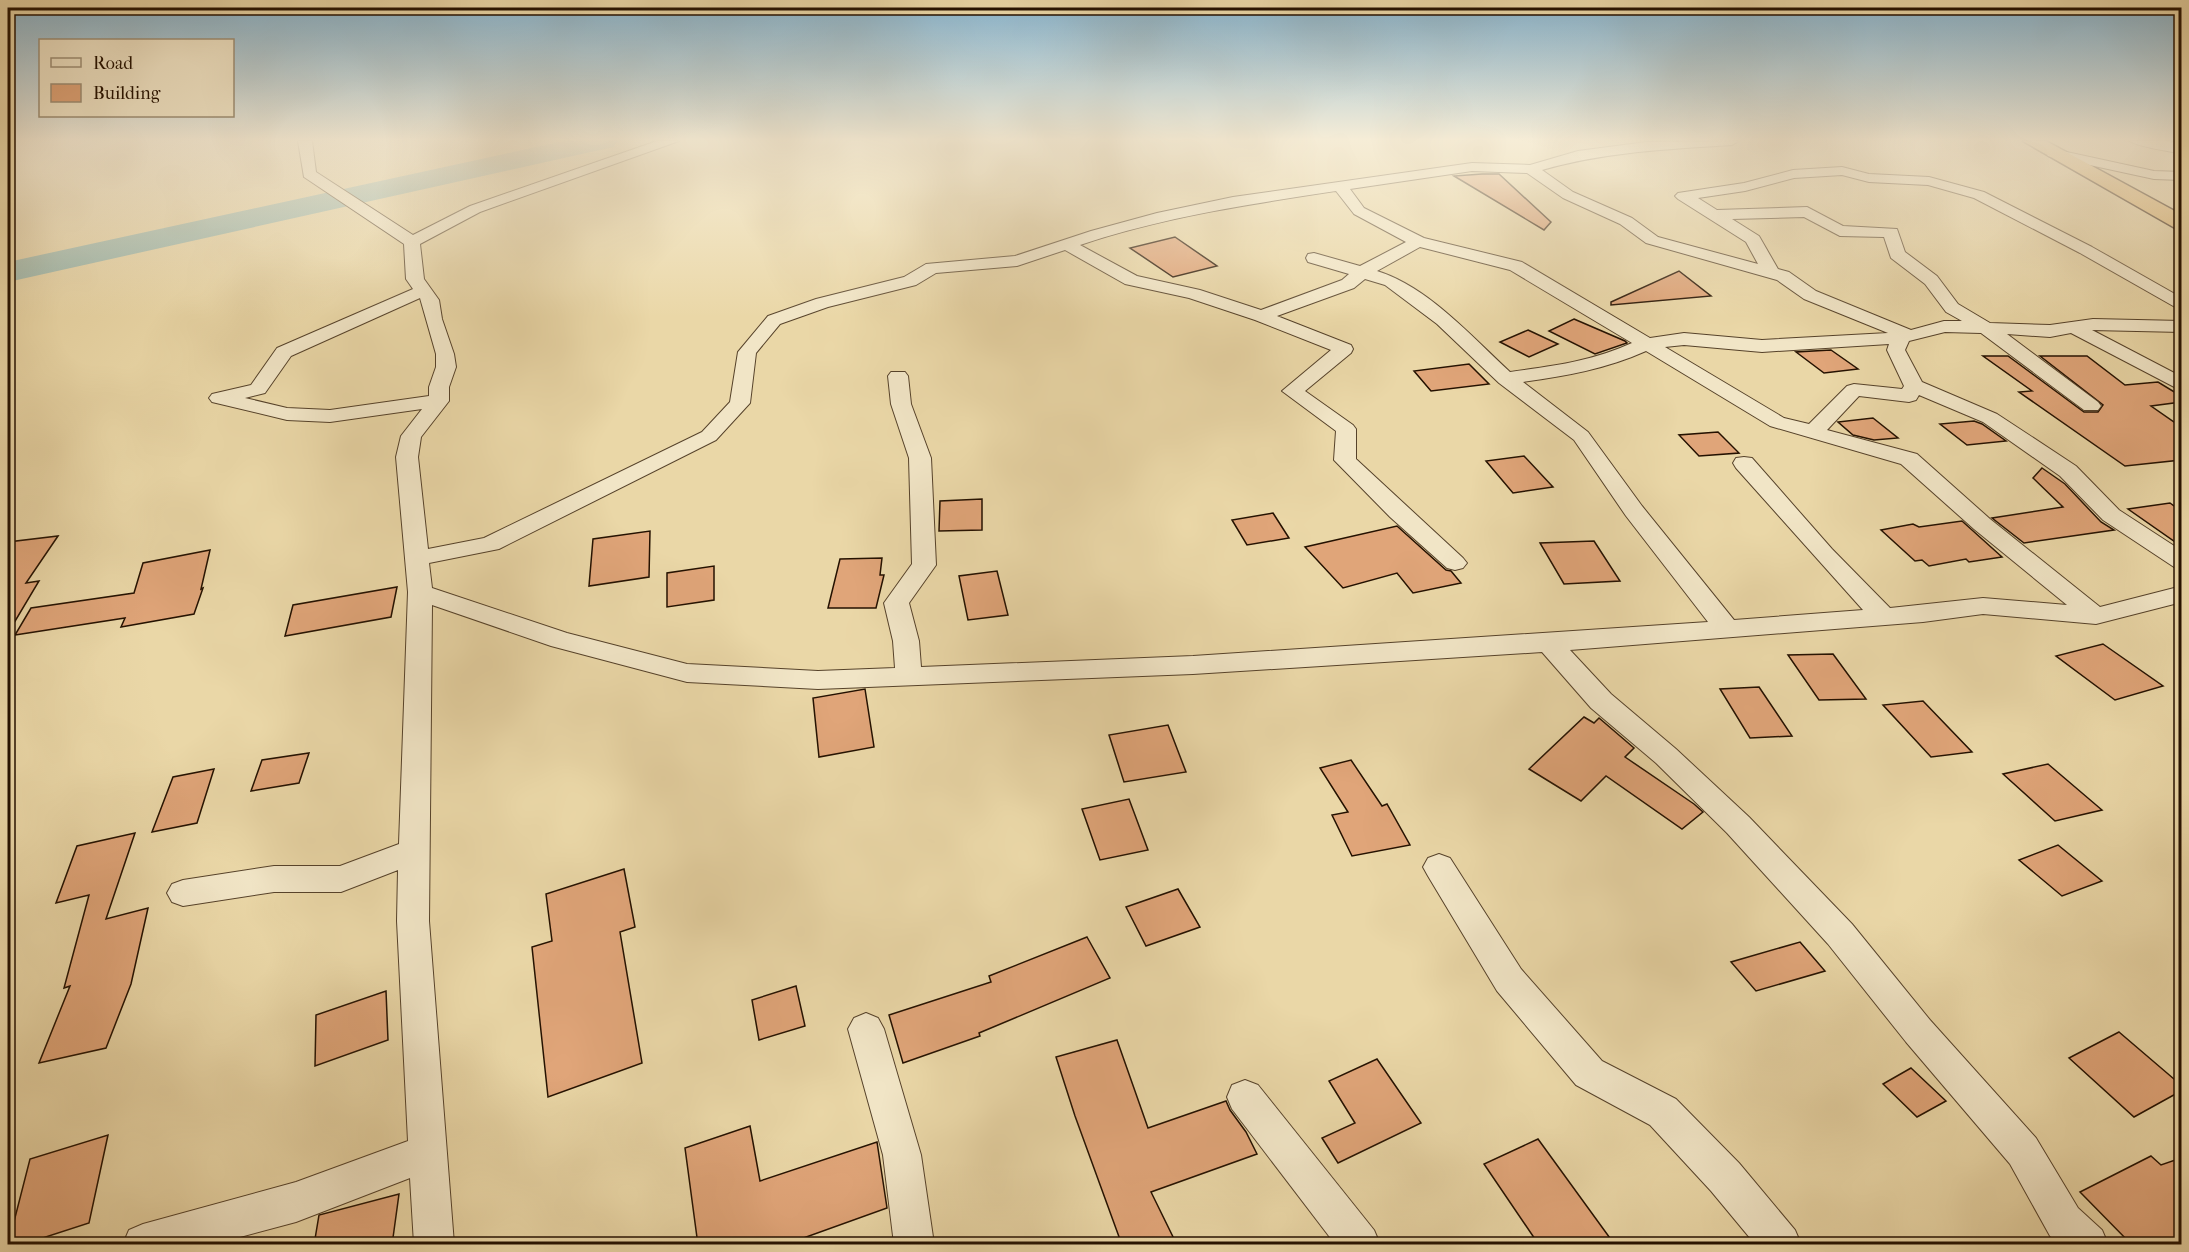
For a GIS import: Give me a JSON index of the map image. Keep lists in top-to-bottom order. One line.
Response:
{"legend":["Road","Building"]}
